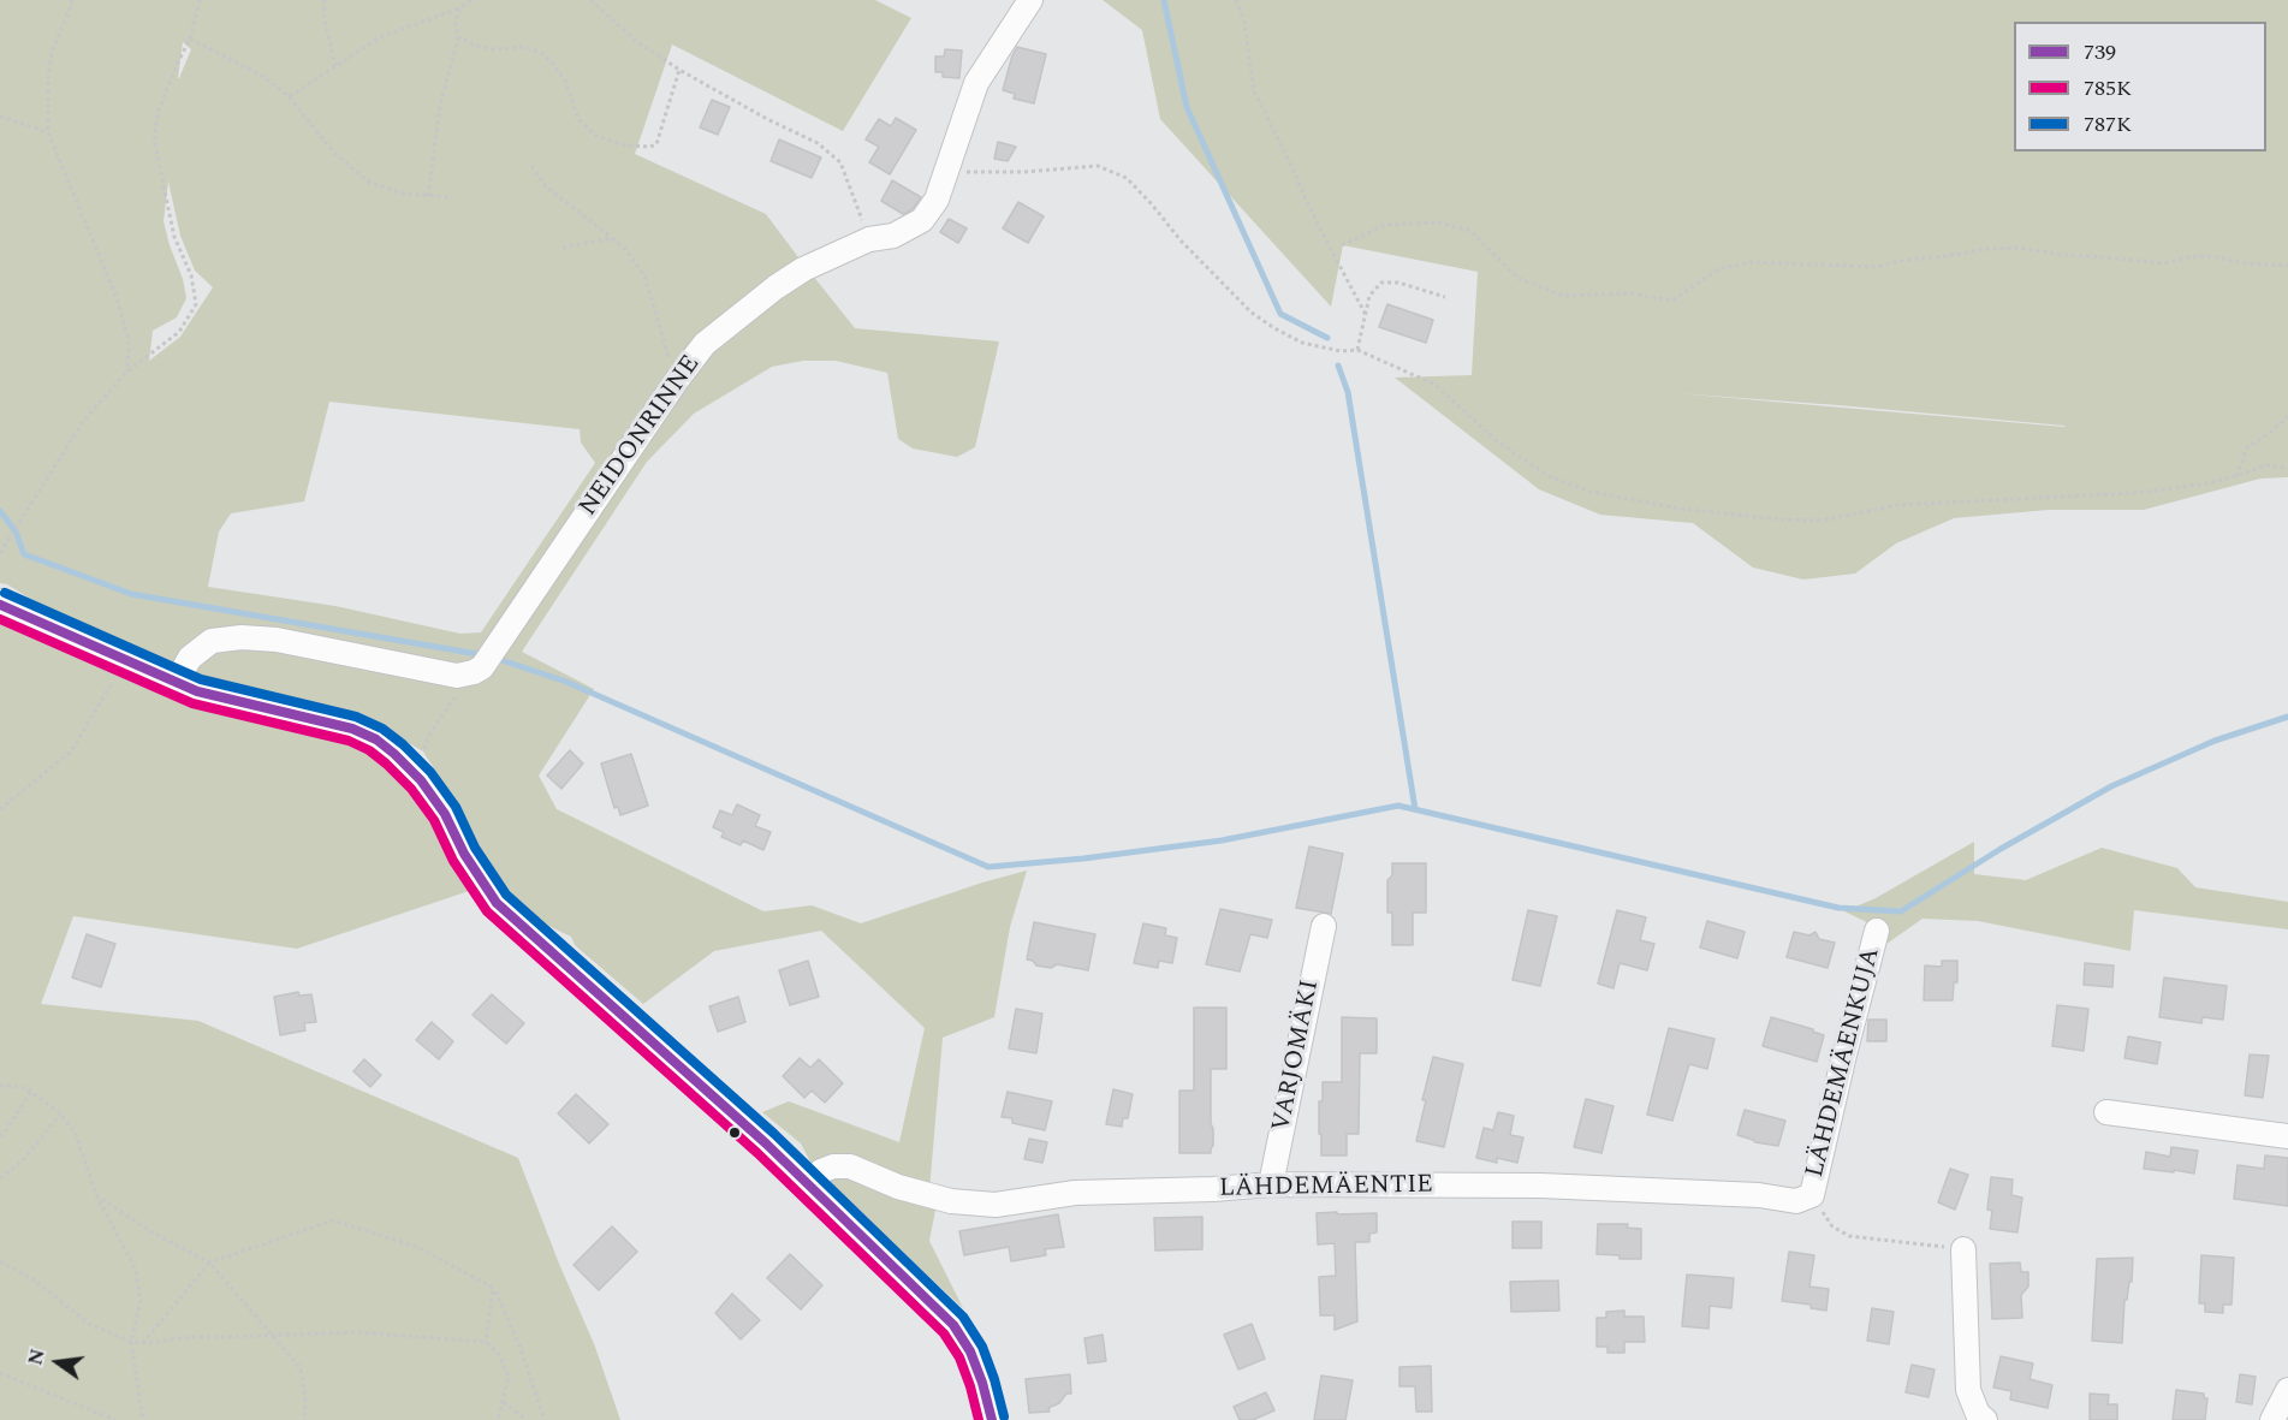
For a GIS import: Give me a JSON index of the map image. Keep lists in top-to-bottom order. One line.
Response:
{"streets":{"street":["NEIDONRINNE","VARJOMÄKI","LÄHDEMÄENKUJA","LÄHDEMÄENTIE"]},"crossings":[["VARJOMÄKI","LÄHDEMÄENTIE"],["LÄHDEMÄENKUJA","LÄHDEMÄENTIE"]],"lines":["transit line 787K","transit line 739","transit line 785K"],"legend":["739","785K","787K"],"north":"left"}
